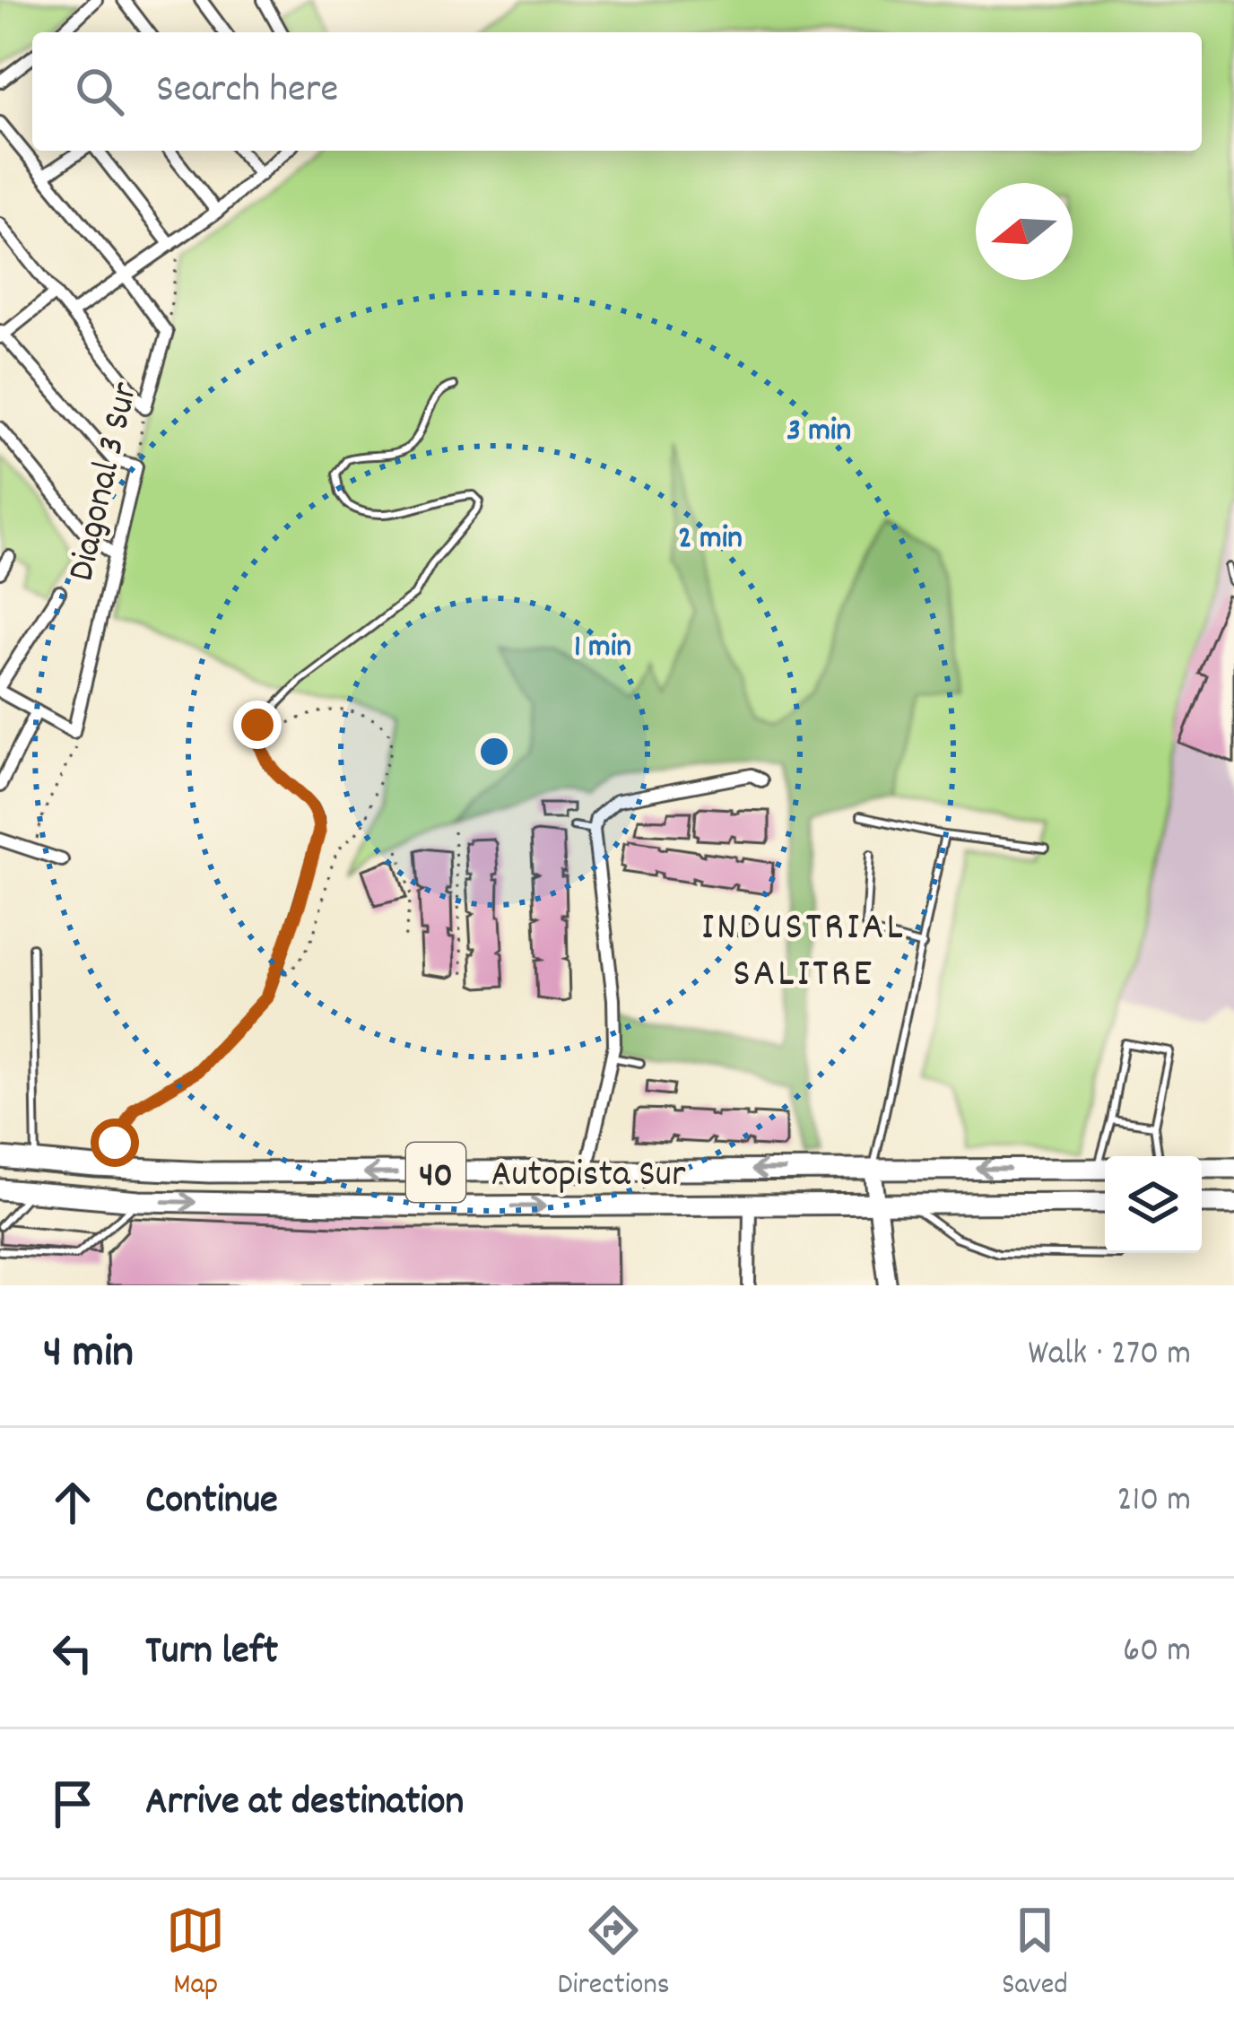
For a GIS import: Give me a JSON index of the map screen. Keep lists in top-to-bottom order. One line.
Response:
{"streets":{"highway":["Autopista Sur","40"],"street":["Diagonal 3 Sur"]},"districts":["INDUSTRIAL SALITRE"],"north":"left","page":{"search":"Search here","heading":["4 min","Walk · 270 m"],"list":[["Continue","210 m"],["Turn left","60 m"],"Arrive at destination"],"nav":["Map","Directions","Saved"]},"rings":["3 min","2 min","1 min"]}
